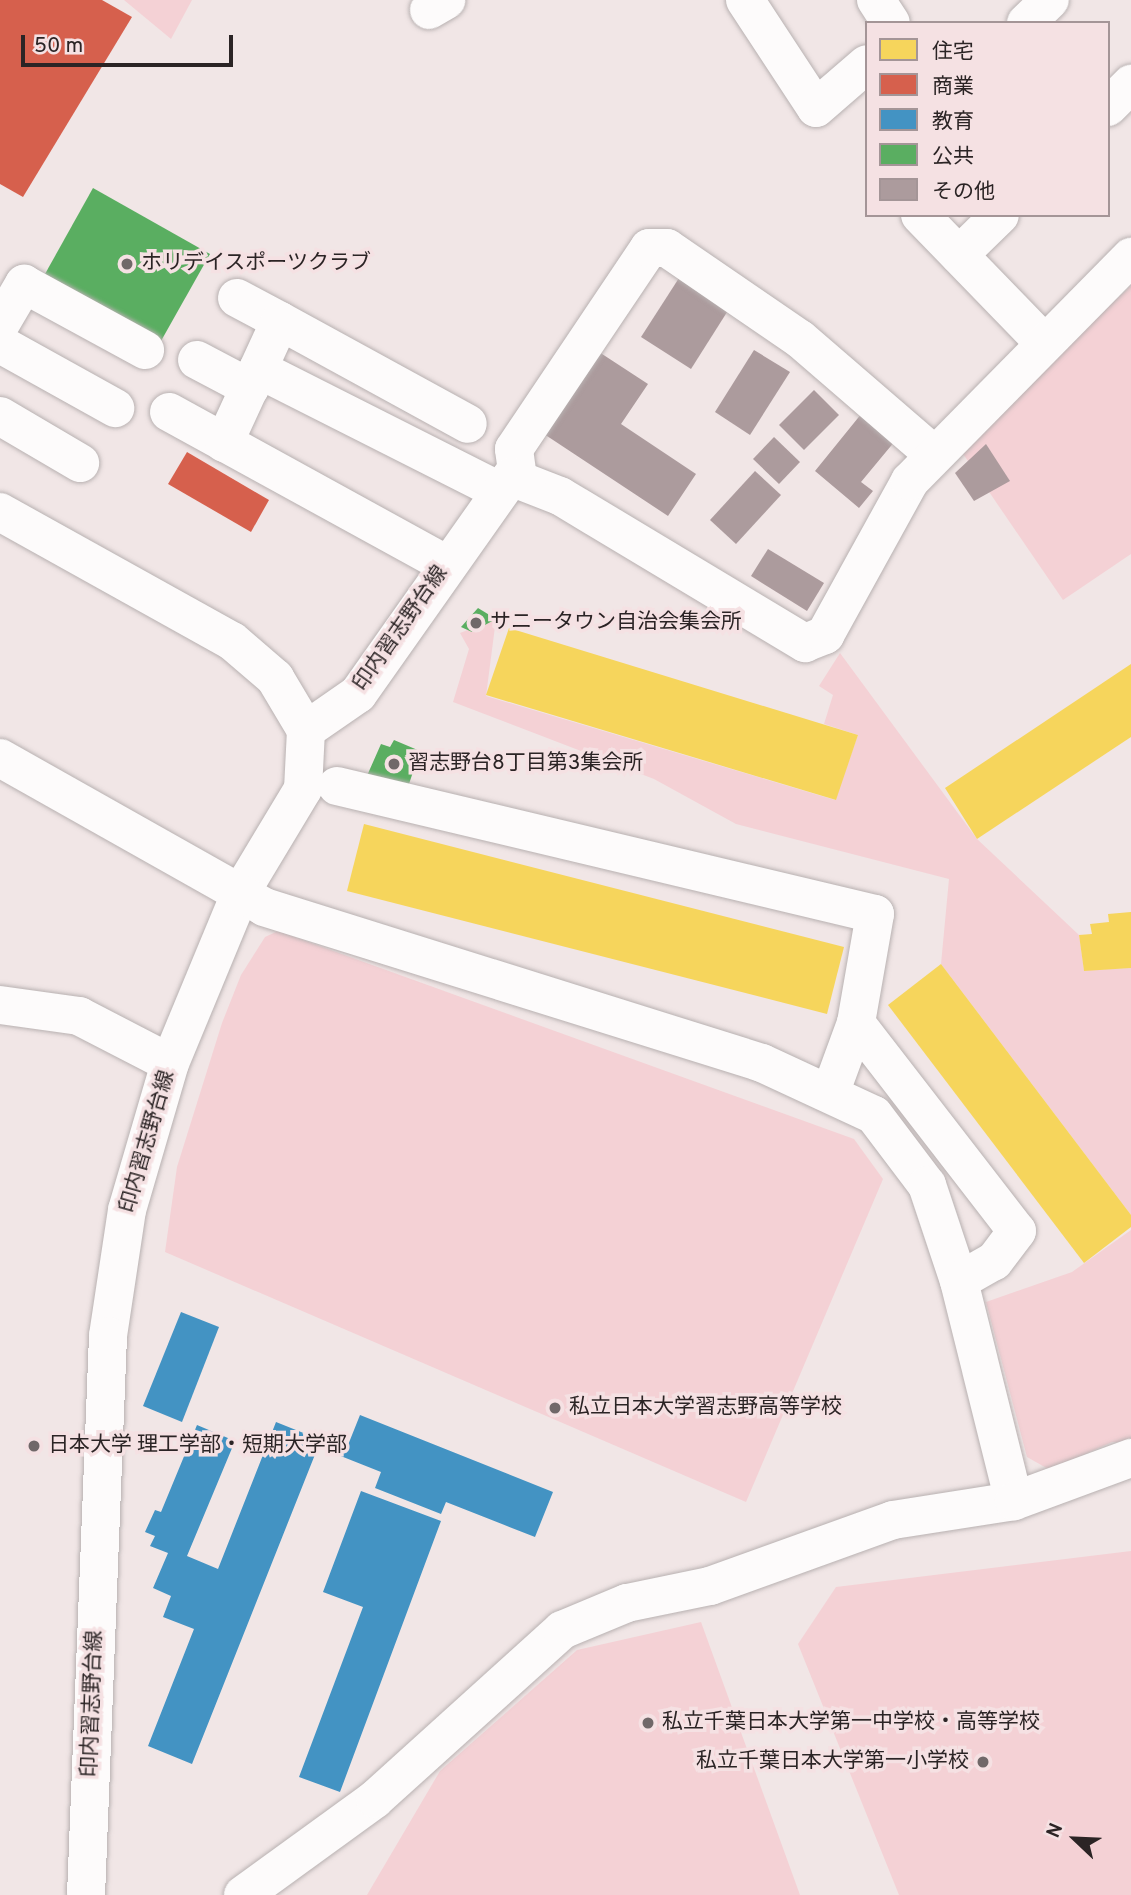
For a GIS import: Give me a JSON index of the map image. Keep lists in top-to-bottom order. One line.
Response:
{"streets":{"street":["印内習志野台線"]},"places":["ホリデイスポーツクラブ","サニータウン自治会集会所","習志野台8丁目第3集会所","私立日本大学習志野高等学校","日本大学 理工学部・短期大学部","私立千葉日本大学第一中学校・高等学校","私立千葉日本大学第一小学校"],"legend":["住宅","商業","教育","公共","その他"],"scale_bar":"50 m","north":"top left"}
